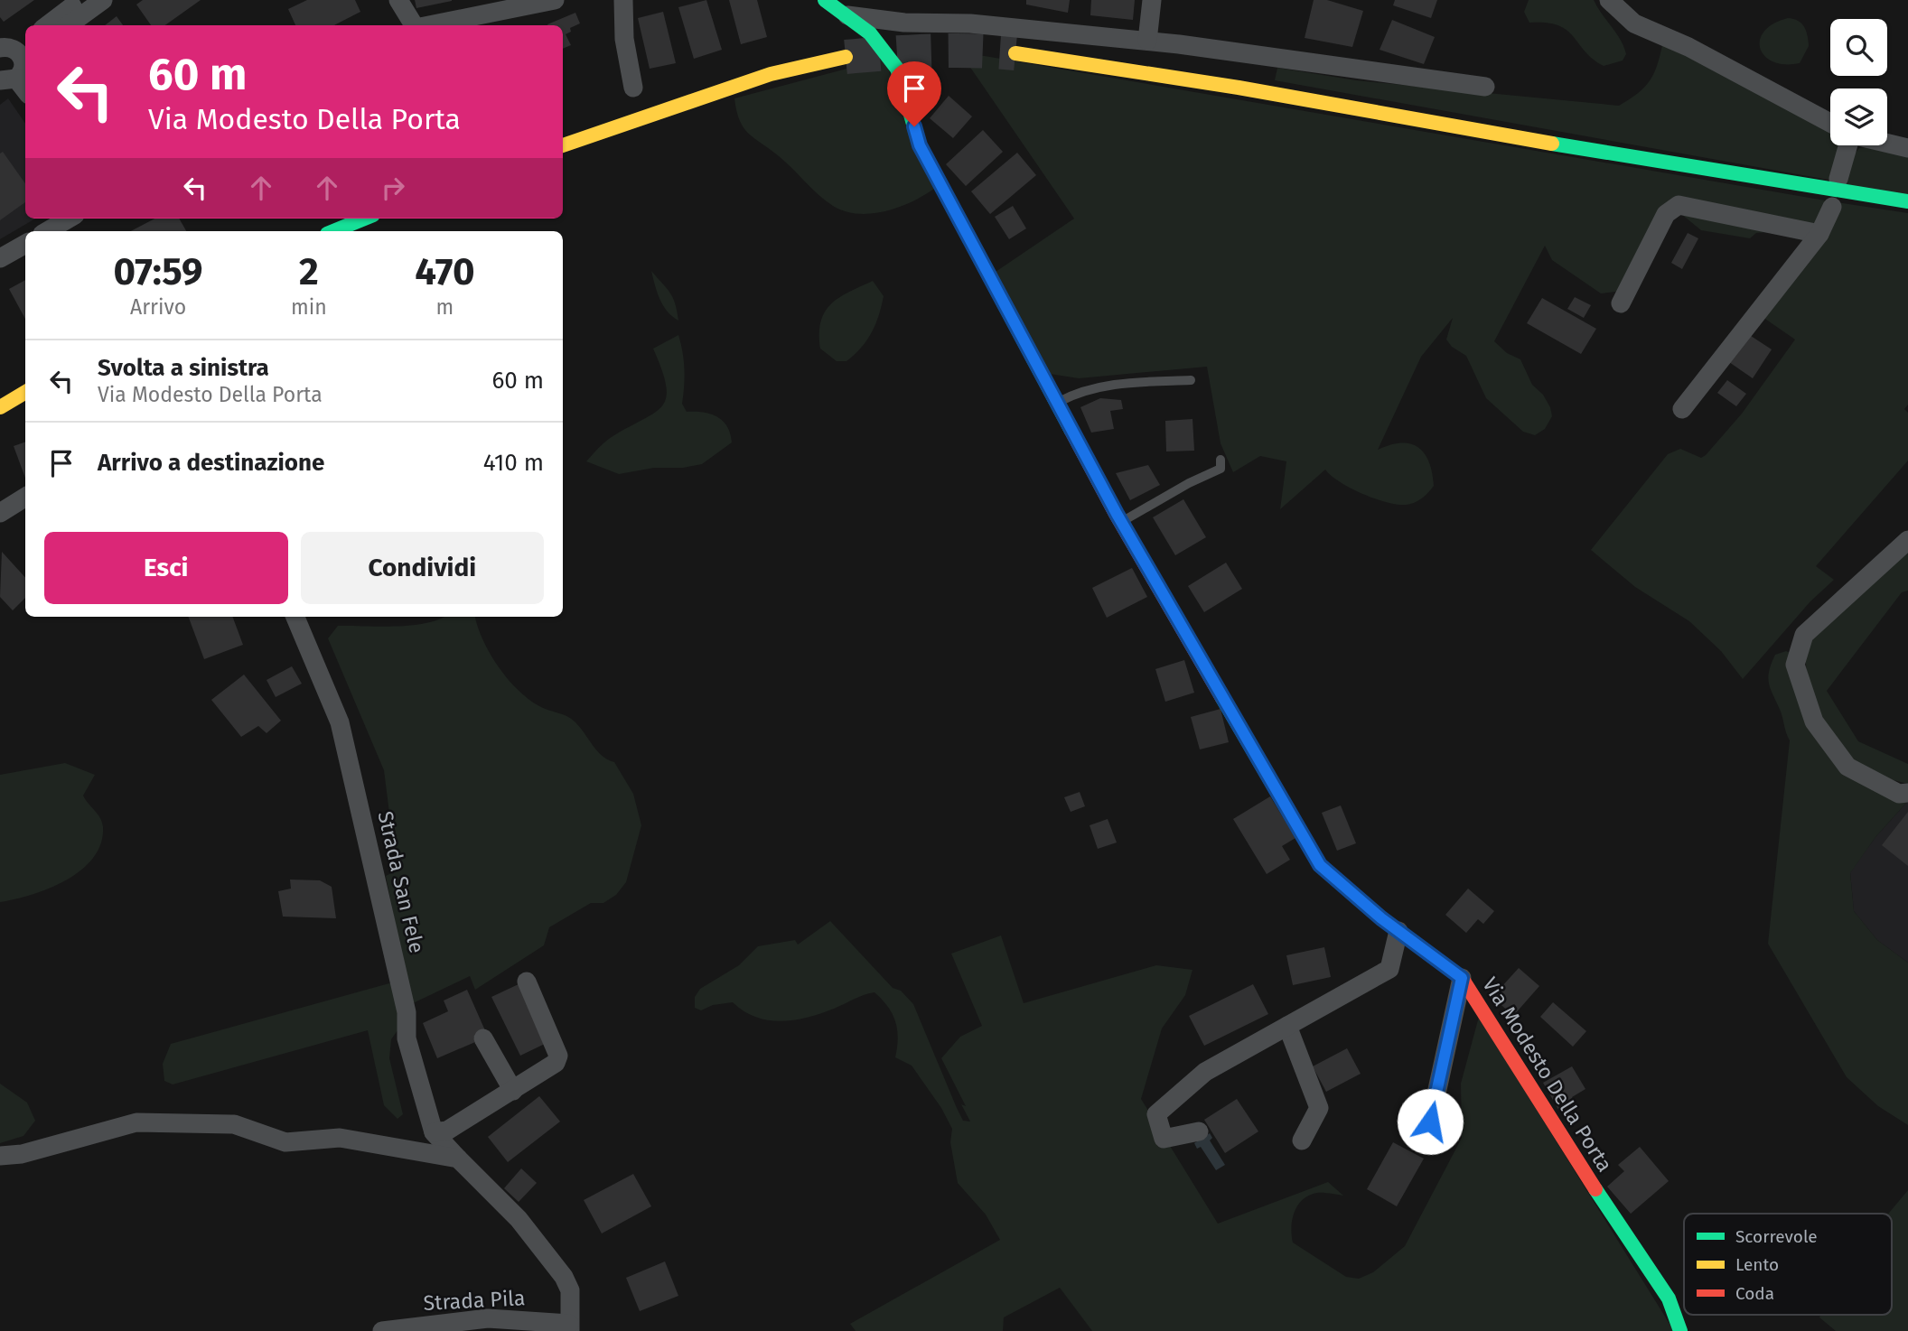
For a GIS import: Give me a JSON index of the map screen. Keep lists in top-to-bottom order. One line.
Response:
{"streets":{"main road":["Via Modesto Della Porta"],"street":["Strada San Fele","Strada Pila"]},"crossings":[["Strada San Fele","Strada Pila"]],"legend":["Scorrevole","Lento","Coda"],"page":{"turn":["60 m","Via Modesto Della Porta"],"eta":["07:59","Arrivo","2","min","470","m"],"list":[{"name":"Svolta a sinistra","note":"Via Modesto Della Porta","value":"60 m"},{"name":"Arrivo a destinazione","value":"410 m"}],"buttons":["Esci","Condividi"]}}
